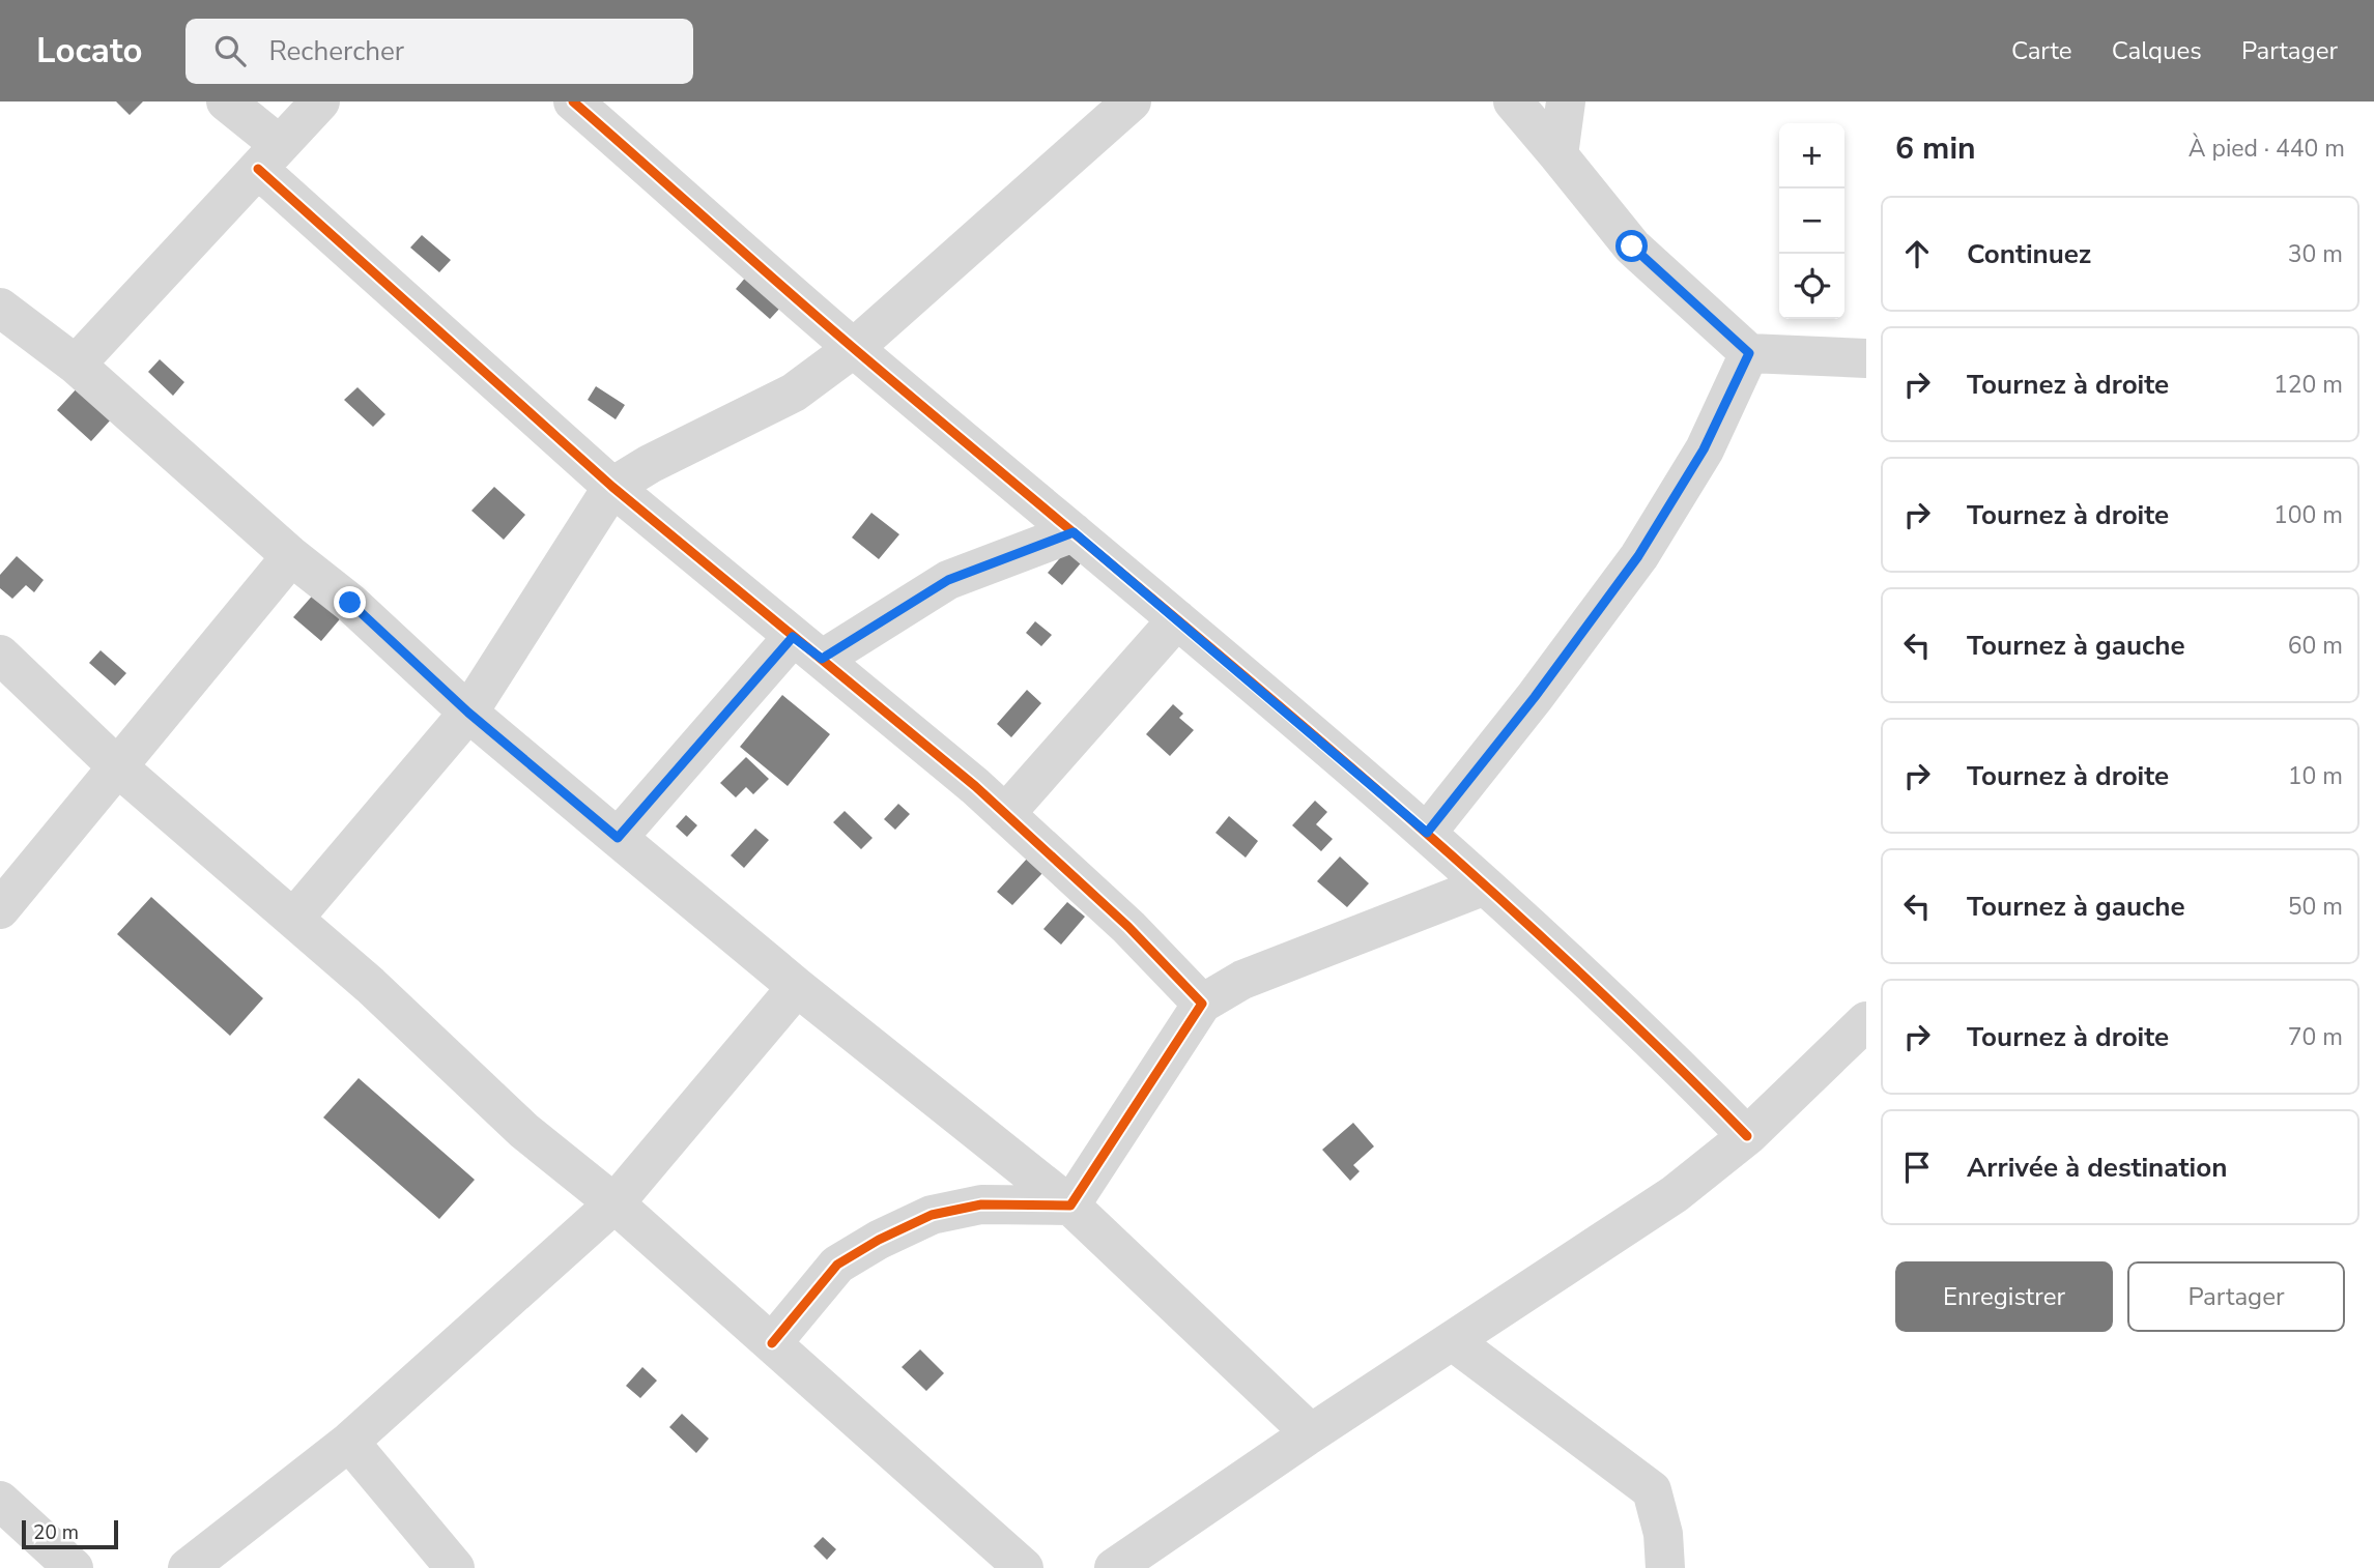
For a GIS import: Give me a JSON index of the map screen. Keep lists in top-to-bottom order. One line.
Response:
{"scale_bar":"20 m","page":{"header":"Locato","search":"Rechercher","nav":["Carte","Calques","Partager"],"heading":["6 min","À pied · 440 m"],"map_buttons":["+","−"],"list":[["Continuez","30 m"],["Tournez à droite","120 m"],["Tournez à droite","100 m"],["Tournez à gauche","60 m"],["Tournez à droite","10 m"],["Tournez à gauche","50 m"],["Tournez à droite","70 m"],"Arrivée à destination"],"buttons":["Enregistrer","Partager"],"scale":"20 m"}}
